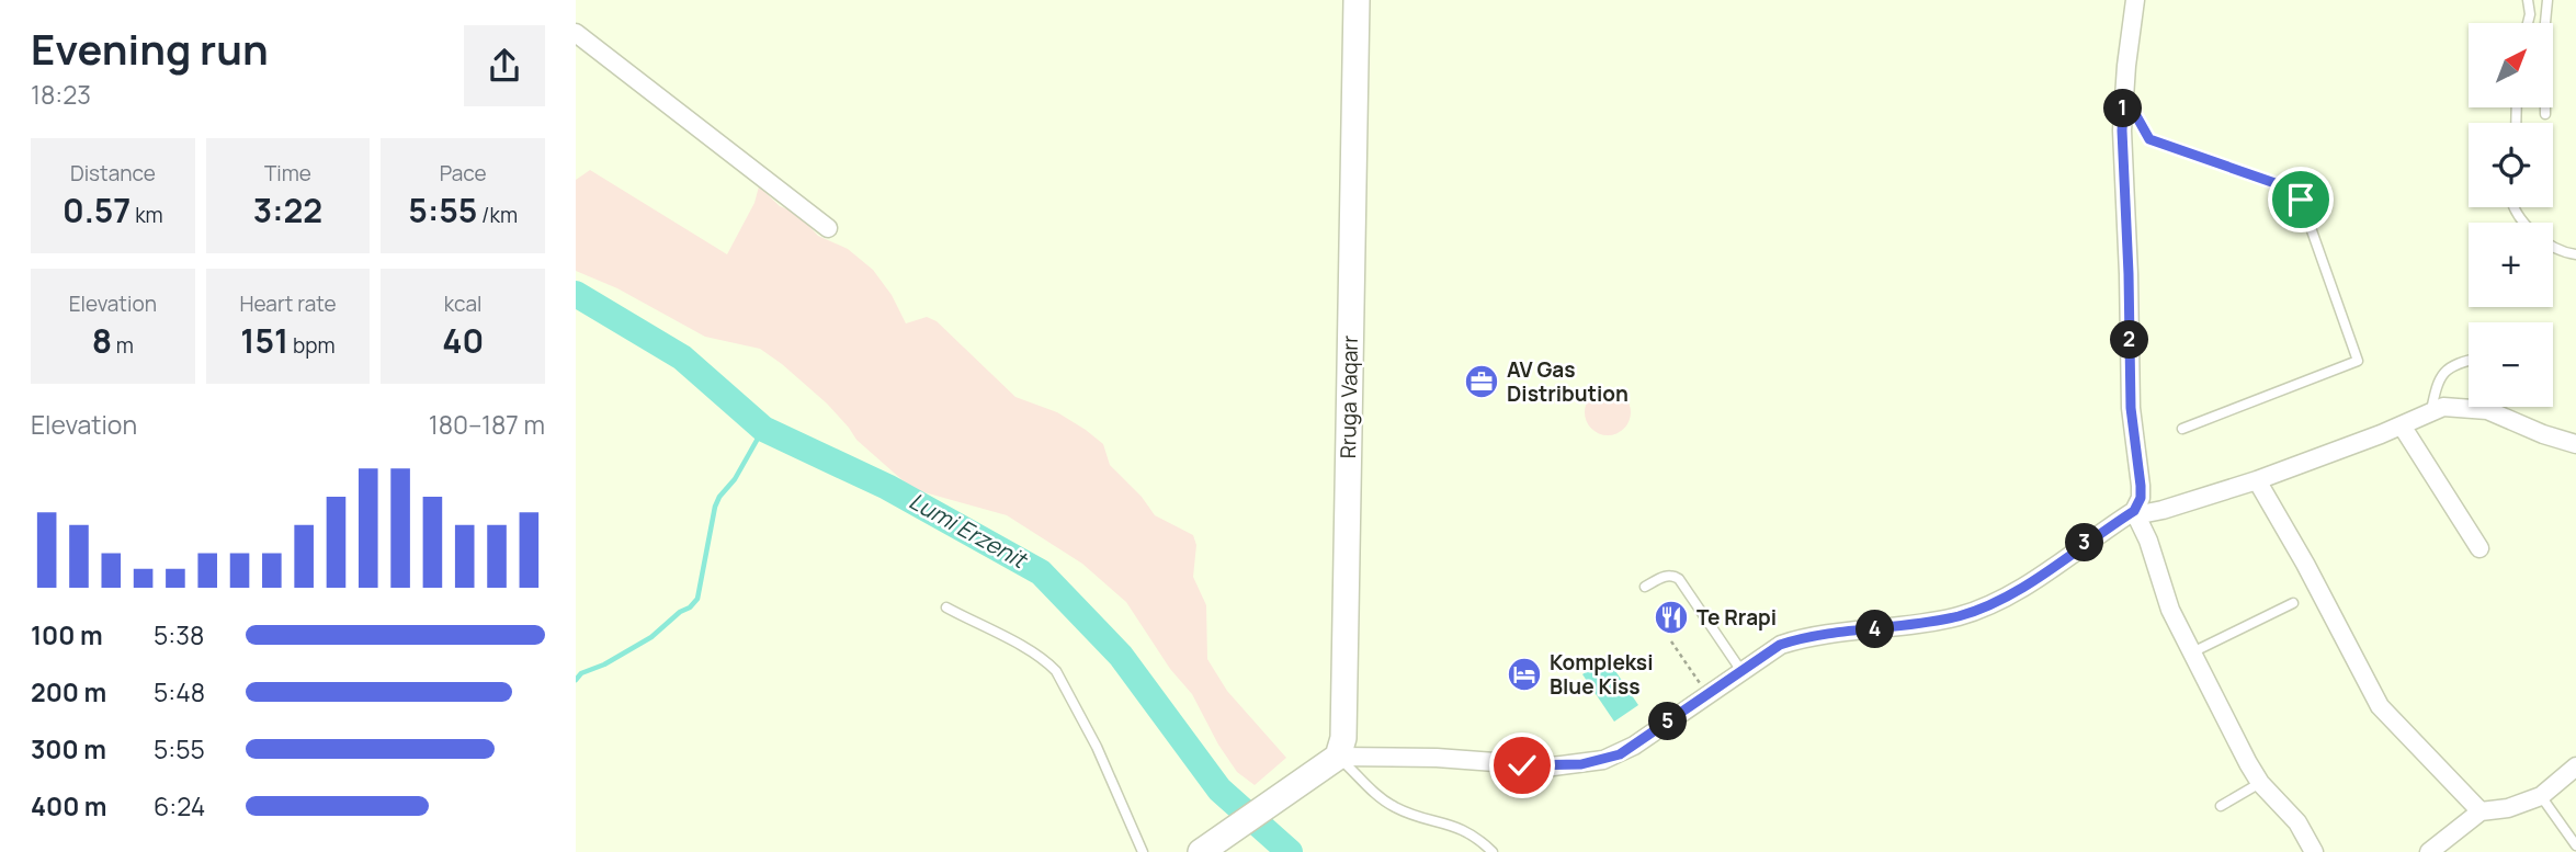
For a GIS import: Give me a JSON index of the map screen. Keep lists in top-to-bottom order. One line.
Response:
{"streets":{"main road":["Rruga Vaqarr"]},"water":["Lumi Erzenit"],"places":{"office":["AV Gas Distribution"],"restaurant":["Te Rrapi"],"hotel":["Kompleksi Blue Kiss"]},"north":"top right","page":{"heading":["Evening run","18:23"],"map_buttons":["+","−"],"pins":["1","2","3","4","5"],"stats":[["Distance","0.57 km"],["Time","3:22"],["Pace","5:55 /km"],["Elevation","8 m"],["Heart rate","151 bpm"],["kcal","40"]],"chart":["Elevation","180–187 m"],"list":[{"name":"100 m","note":"5:38"},{"name":"200 m","note":"5:48"},{"name":"300 m","note":"5:55"},{"name":"400 m","note":"6:24"}]}}
